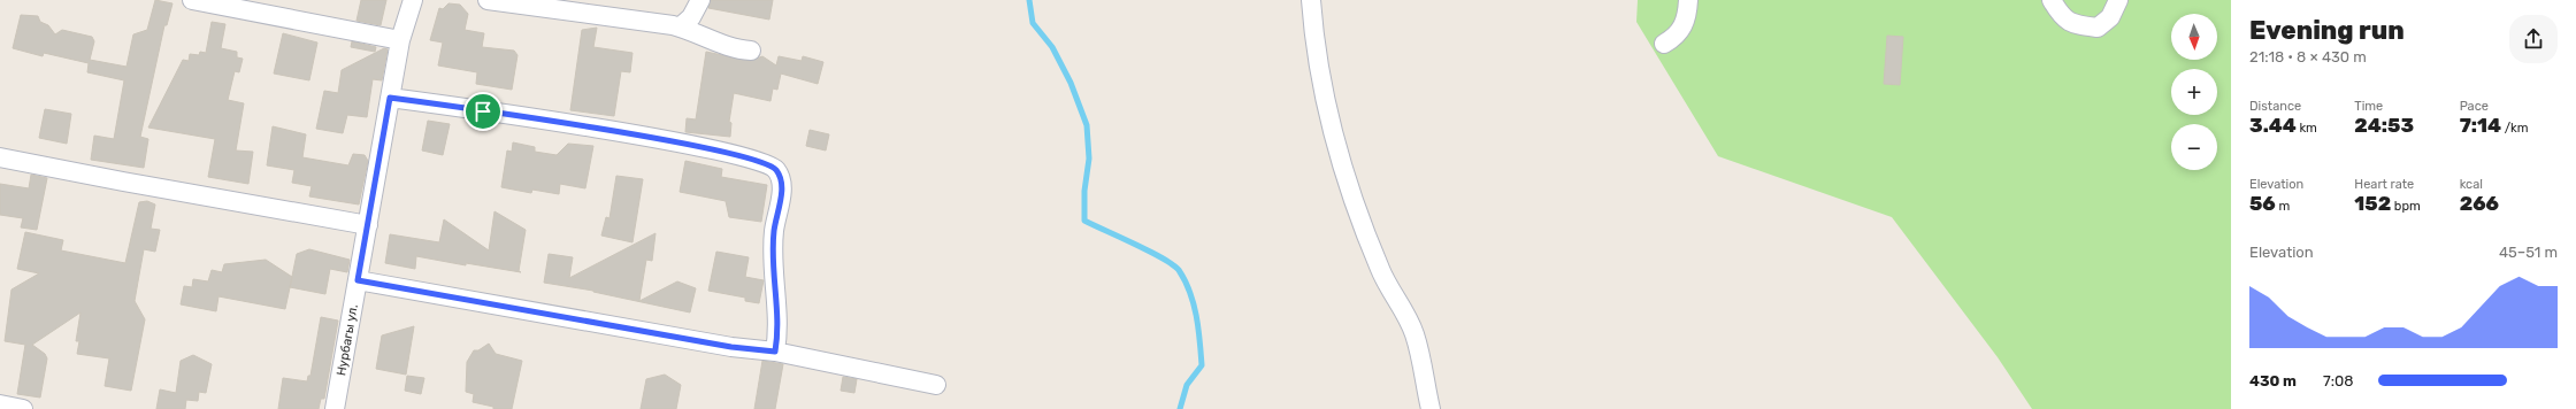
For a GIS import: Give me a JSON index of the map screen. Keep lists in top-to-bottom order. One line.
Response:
{"streets":{"street":["Нурбагы ул."]},"north":"bottom","page":{"heading":["Evening run","21:18 · 8 × 430 m"],"map_buttons":["+","−"],"stats":[["Distance","3.44 km"],["Time","24:53"],["Pace","7:14 /km"],["Elevation","56 m"],["Heart rate","152 bpm"],["kcal","266"]],"chart":["Elevation","45–51 m"],"list":[{"name":"430 m","note":"7:08"}]}}
